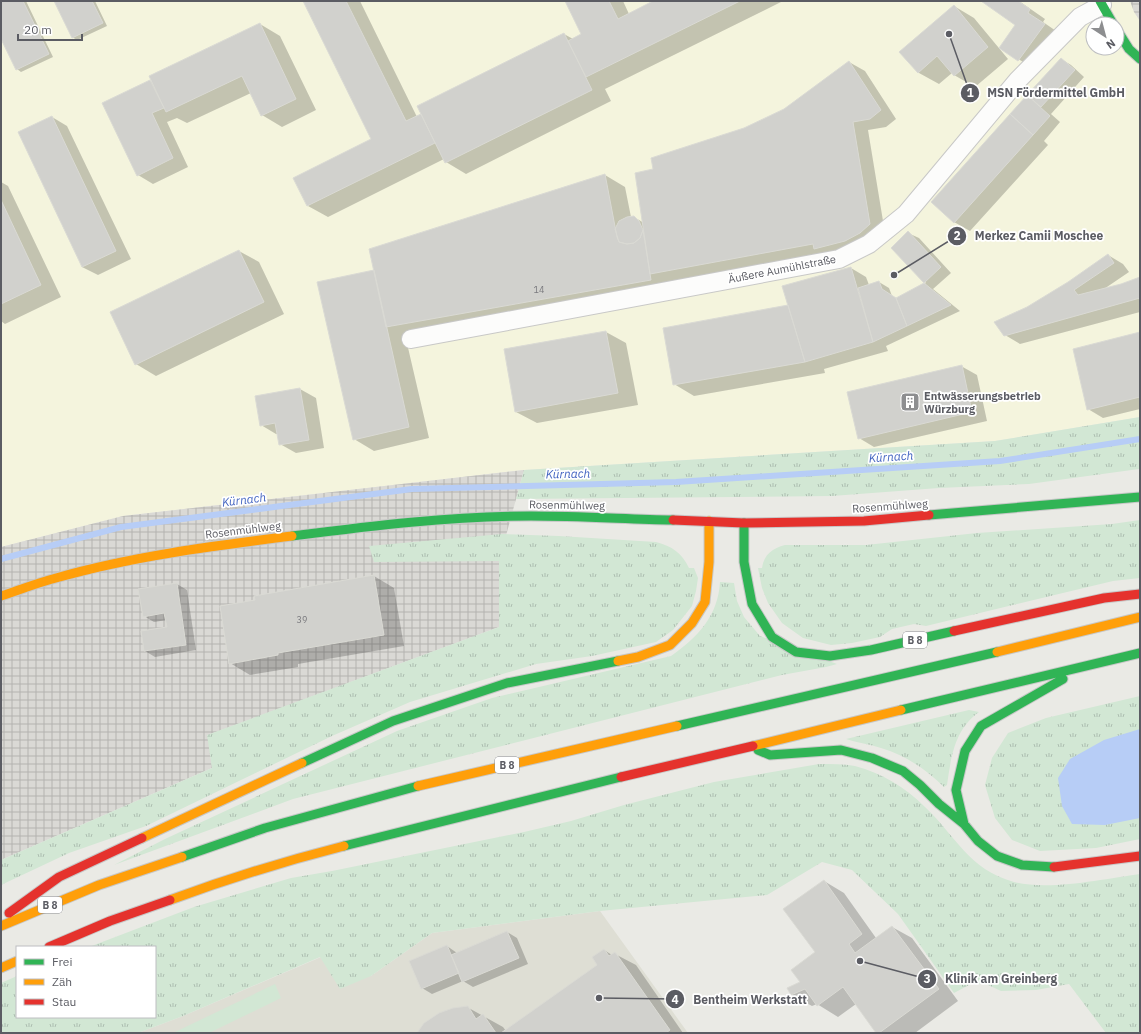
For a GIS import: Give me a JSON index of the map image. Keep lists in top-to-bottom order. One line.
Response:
{"streets":{"main road":["Äußere Aumühlstraße","Rosenmühlweg","B 8"]},"crossings":[["Rosenmühlweg","B 8"]],"water":["Kürnach"],"places":{"other":["MSN Fördermittel GmbH","Merkez Camii Moschee","Klinik am Greinberg","Bentheim Werkstatt"],"building":["Entwässerungsbetrieb Würzburg"]},"house_numbers":["14","39"],"legend":["Frei","Zäh","Stau"],"scale_bar":"20 m","north":"bottom right"}
